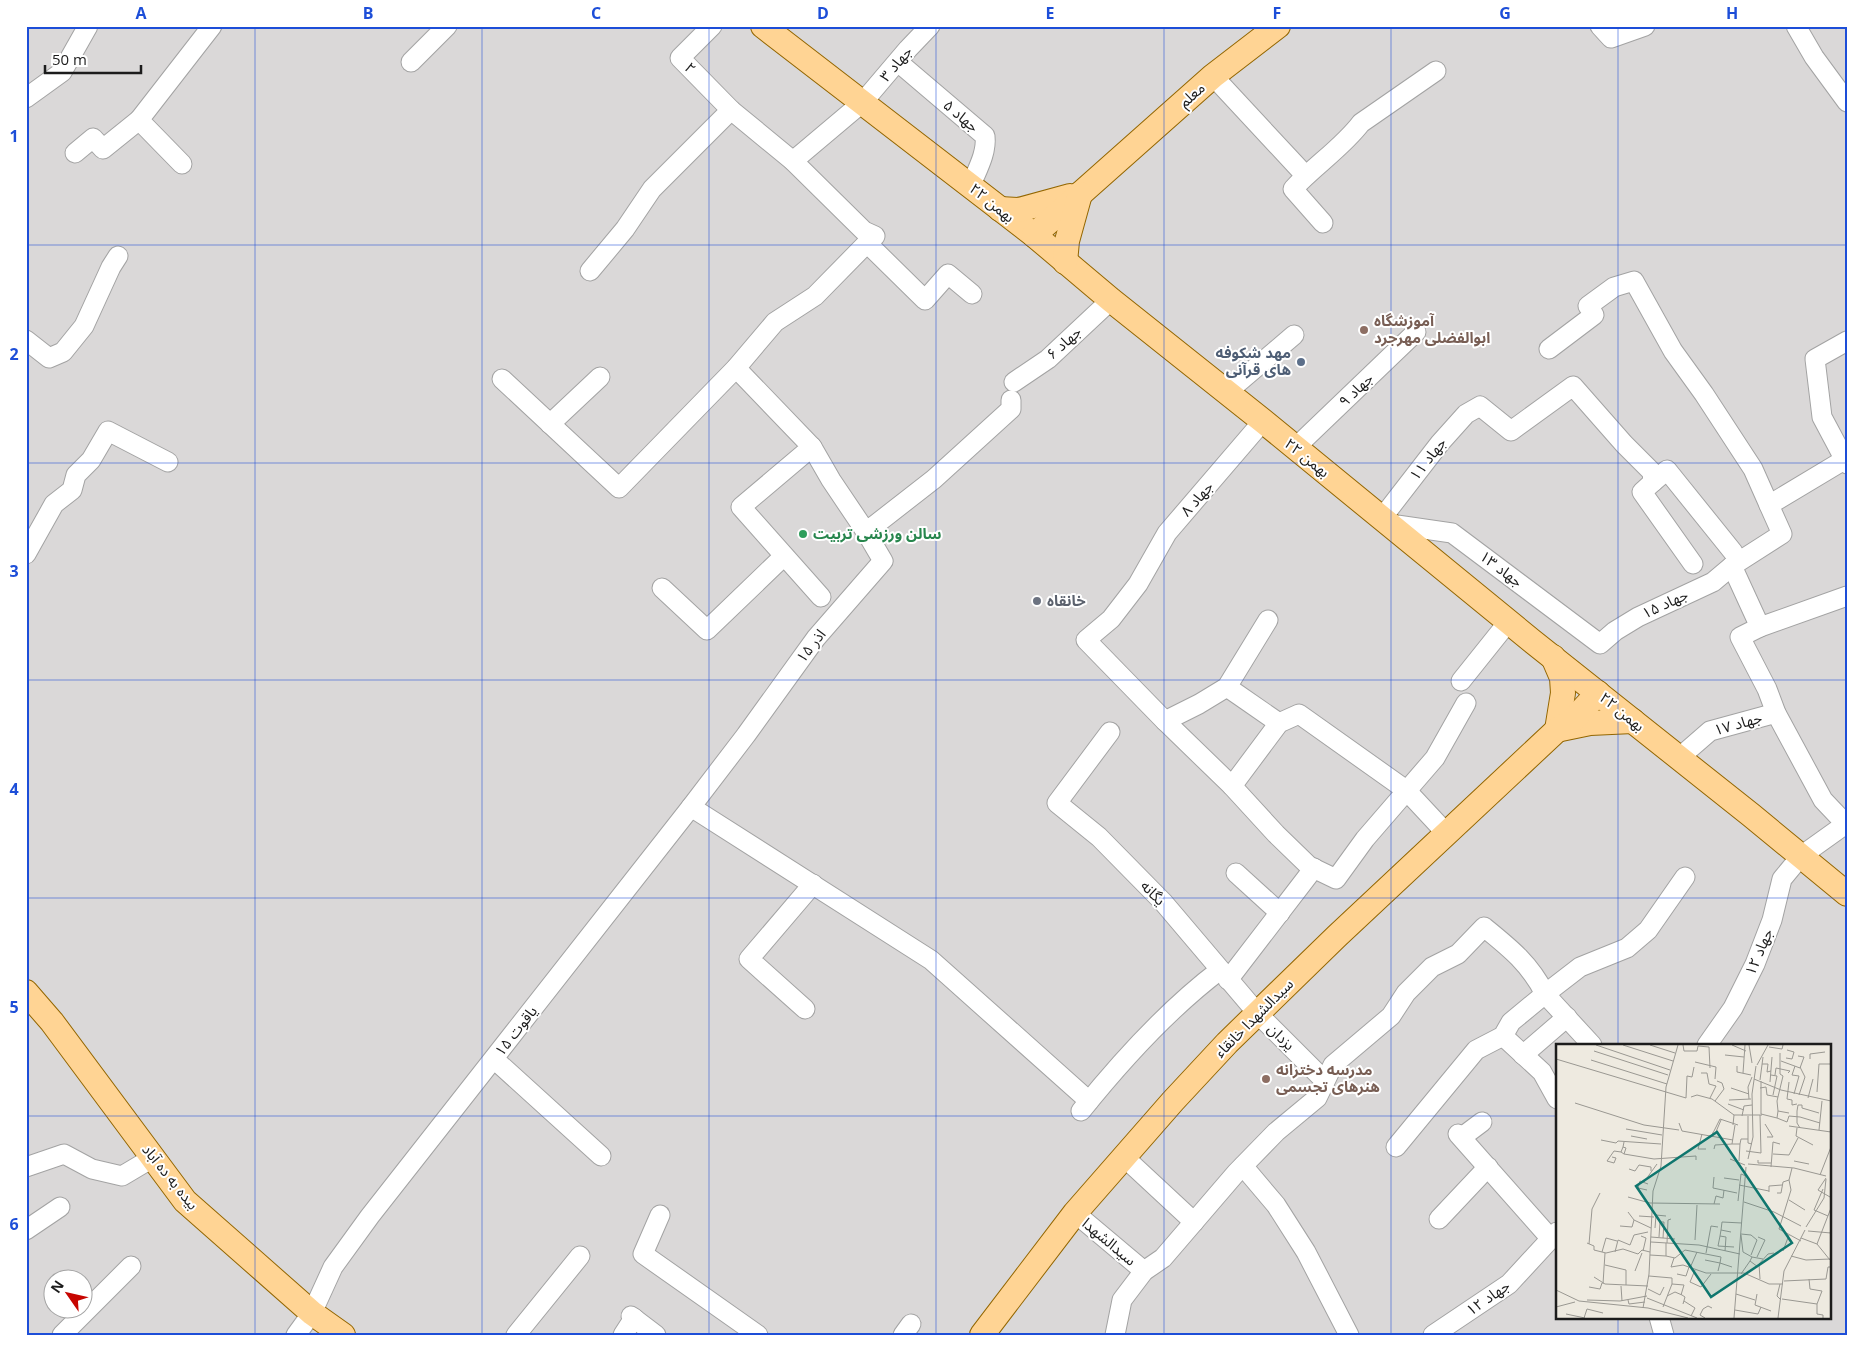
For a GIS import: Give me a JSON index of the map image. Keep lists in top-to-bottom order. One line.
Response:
{"streets":{"main road":["معلم","۲۲ بهمن","سیدالشهدا خانقاء","بیده به ده آباد"],"street":["جهاد ۳","۲","جهاد ۵","جهاد ۶","جهاد ۹","جهاد ۱۱","جهاد ۸","جهاد ۱۳","جهاد ۱۵","اذر ۱۵","جهاد ۱۷","یگانه","جهاد ۱۲","یاقوت ۱۵","یزدان","سیدالشهدا"]},"crossings":[["جهاد ۳","جهاد ۵"],["جهاد ۳","۲۲ بهمن"],["معلم","۲۲ بهمن"],["جهاد ۵","۲۲ بهمن"],["۲۲ بهمن","جهاد ۶"],["۲۲ بهمن","جهاد ۹"],["۲۲ بهمن","جهاد ۱۱"],["۲۲ بهمن","جهاد ۸"],["۲۲ بهمن","جهاد ۱۳"],["۲۲ بهمن","جهاد ۱۷"],["۲۲ بهمن","جهاد ۱۲"],["۲۲ بهمن","سیدالشهدا خانقاء"],["جهاد ۶","اذر ۱۵"],["جهاد ۱۱","جهاد ۱۳"],["جهاد ۱۳","جهاد ۱۵"],["اذر ۱۵","یاقوت ۱۵"],["یگانه","سیدالشهدا خانقاء"],["یگانه","یزدان"],["سیدالشهدا خانقاء","یزدان"],["سیدالشهدا خانقاء","سیدالشهدا"],["یاقوت ۱۵","بیده به ده آباد"]],"places":["آموزشگاه ابوالفضلی مهرجرد","مهد شکوفه های قرآنی","سالن ورزشی تربیت","خانقاه","مدرسه دخترانه هنرهای تجسمی"],"scale_bar":"50 m","north":"top left","grid":{"columns":["A","B","C","D","E","F","G","H"],"rows":["1","2","3","4","5","6"]}}
